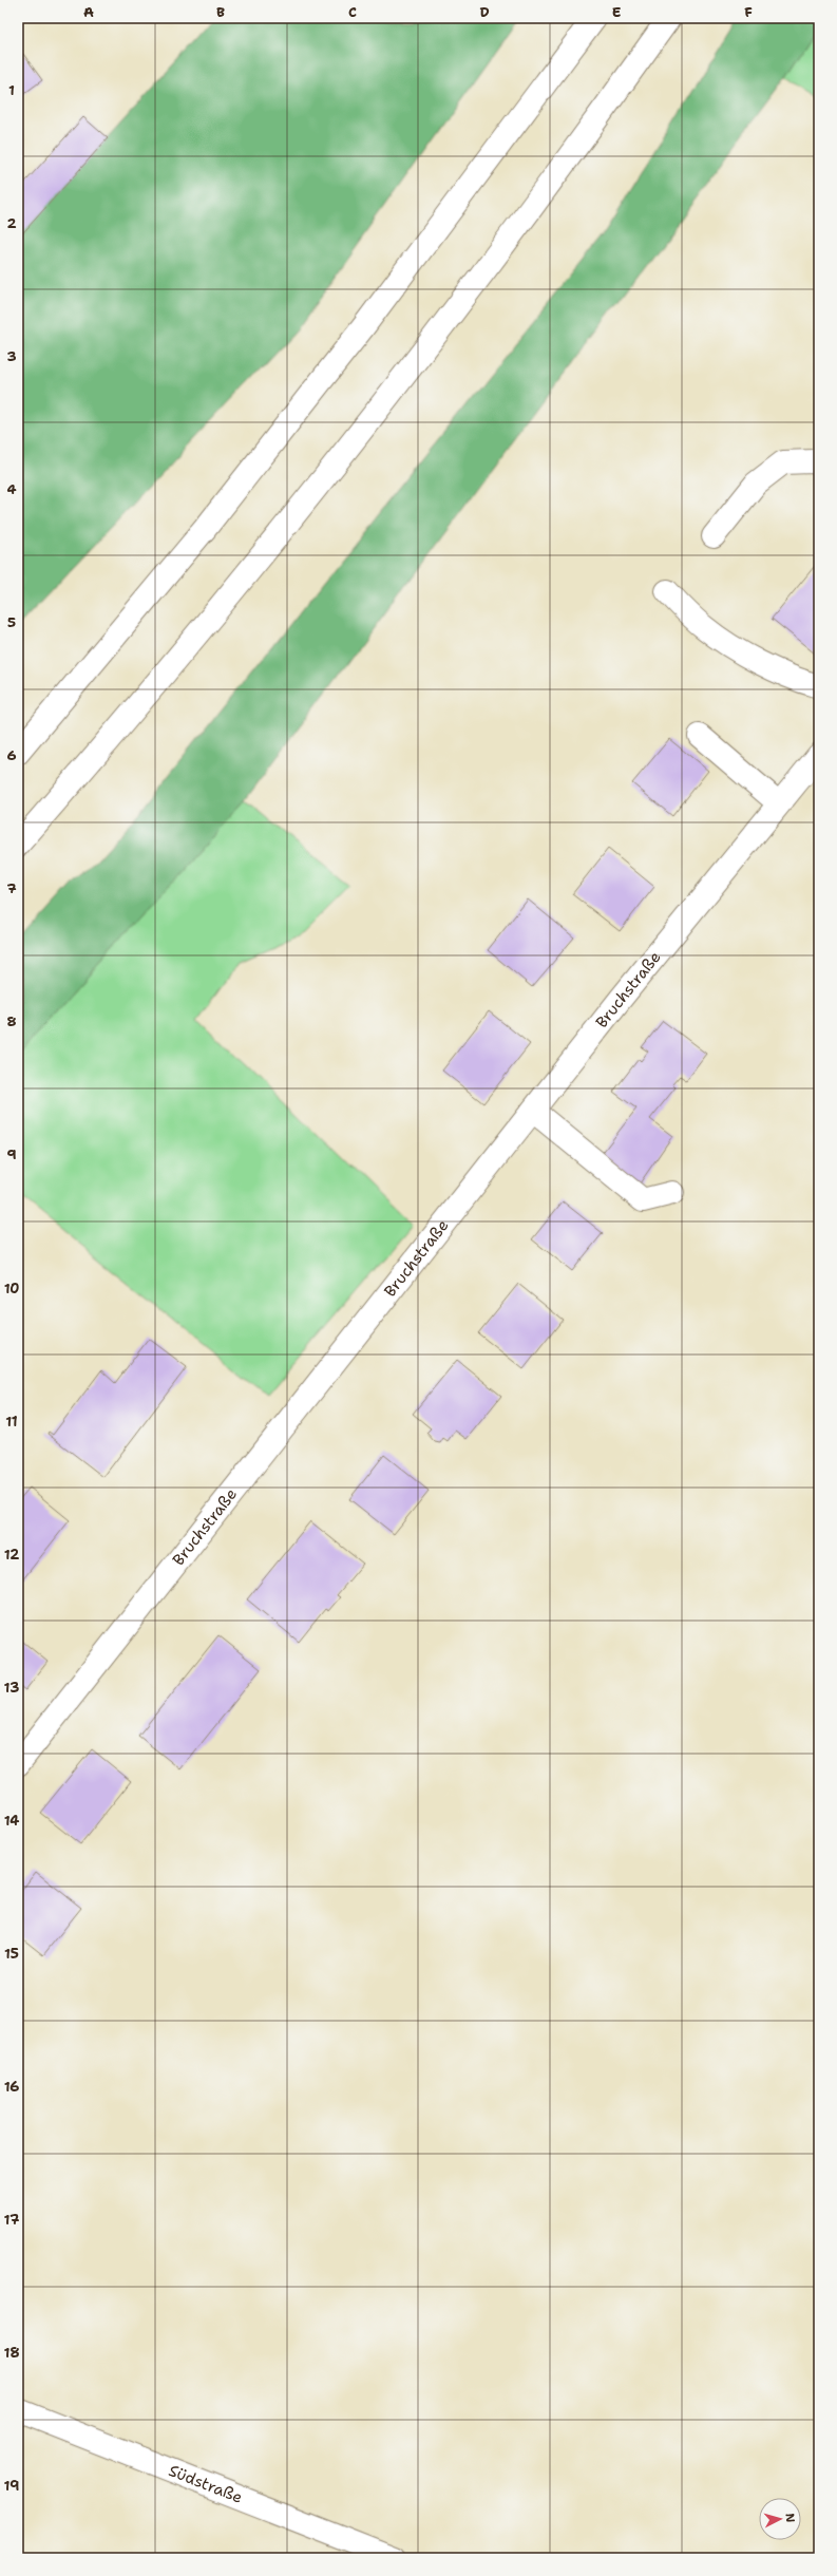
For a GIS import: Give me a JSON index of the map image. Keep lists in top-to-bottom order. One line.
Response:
{"streets":{"main road":["Bruchstraße","Südstraße"]},"north":"right","grid":{"columns":["A","B","C","D","E","F"],"rows":["1","2","3","4","5","6","7","8","9","10","11","12","13","14","15","16","17","18","19"]}}
